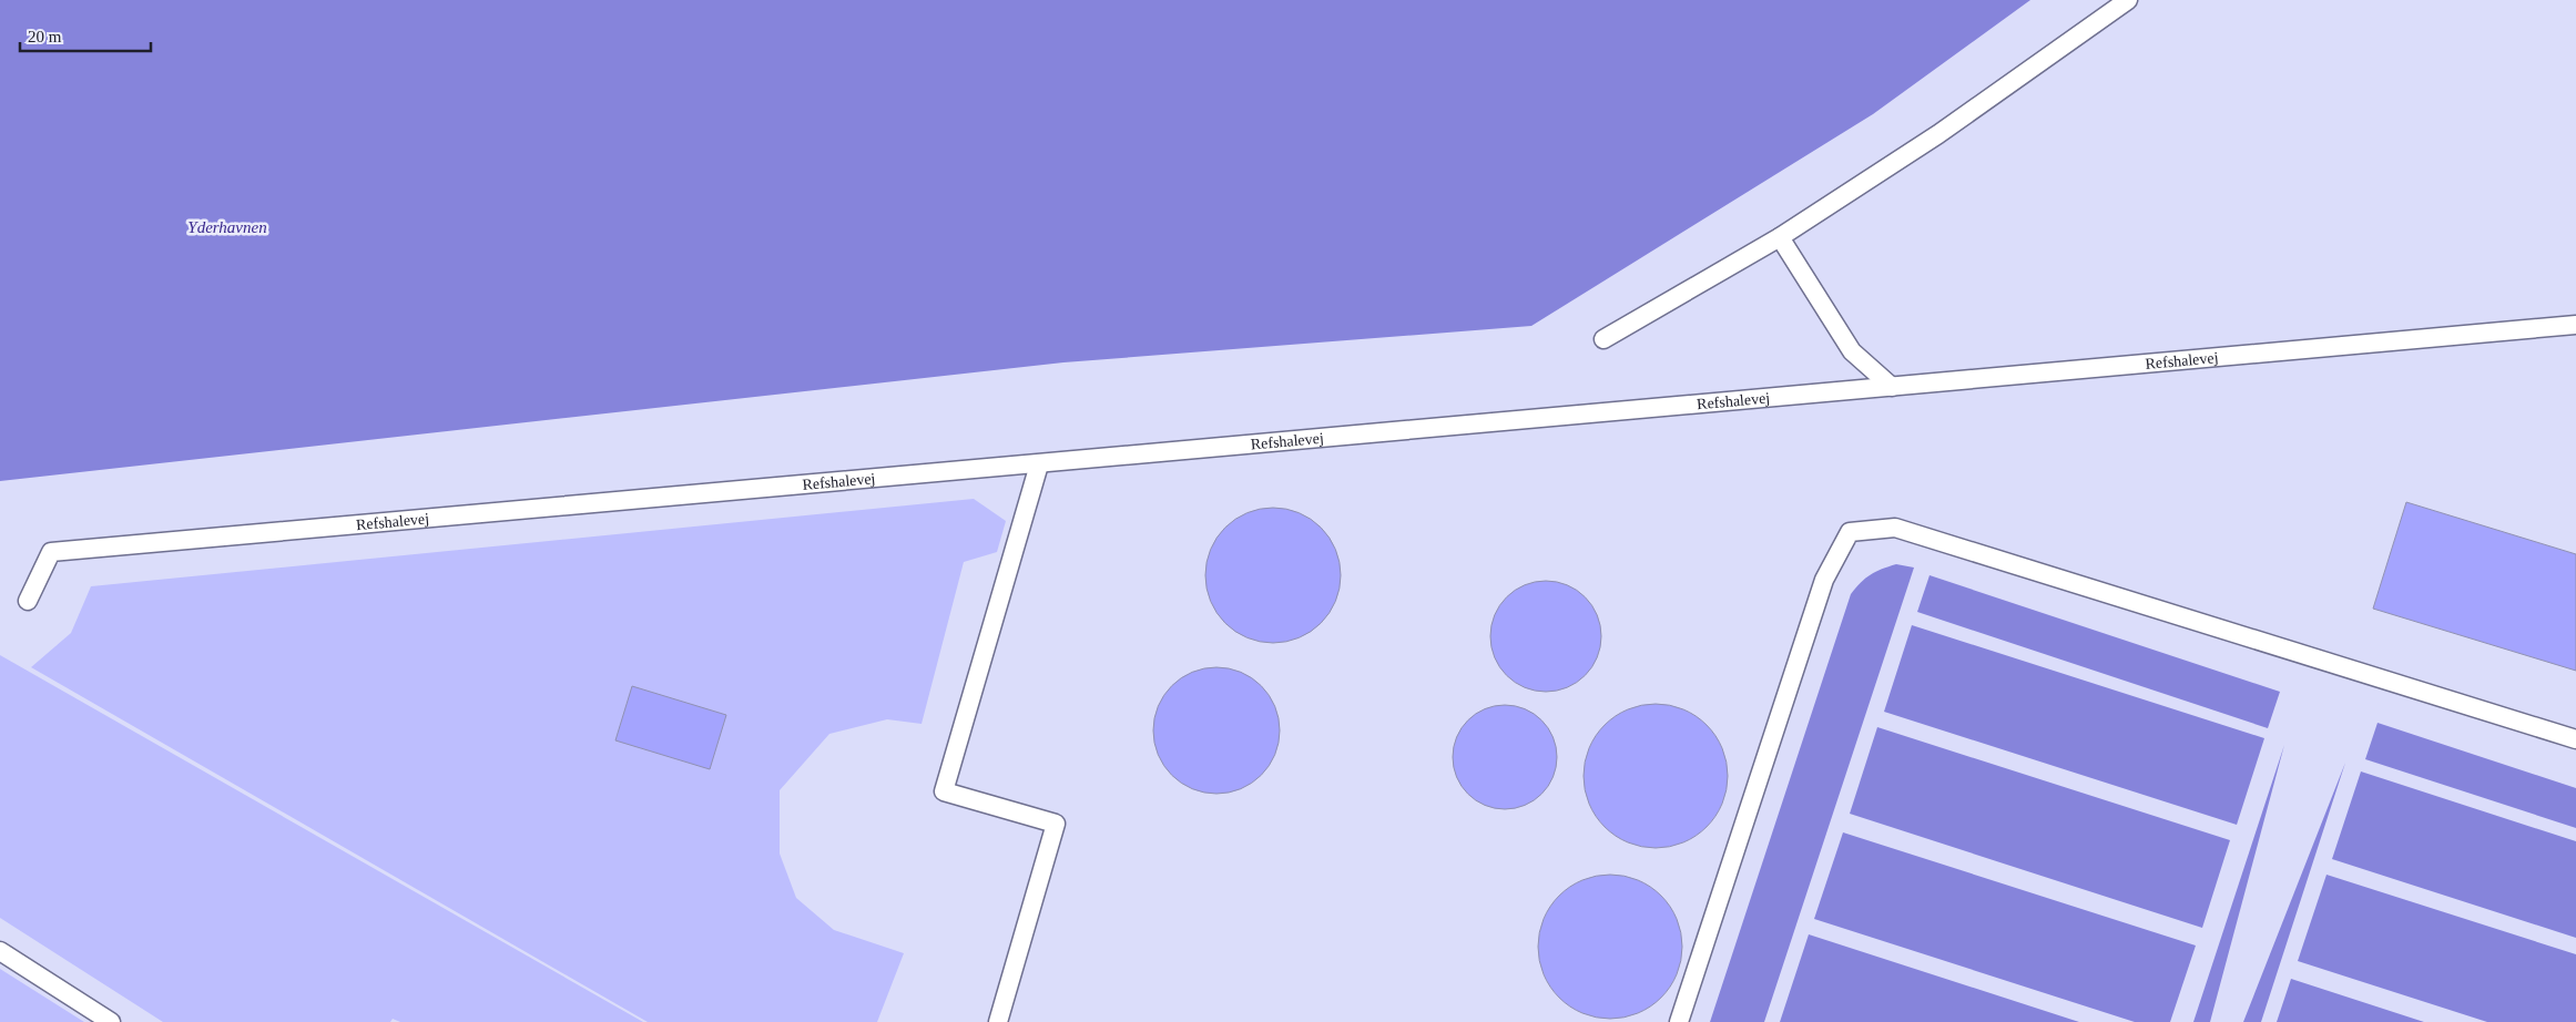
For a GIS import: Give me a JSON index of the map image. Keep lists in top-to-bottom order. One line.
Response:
{"streets":{"lane":["Refshalevej"]},"water":["Yderhavnen"],"scale_bar":"20 m"}
